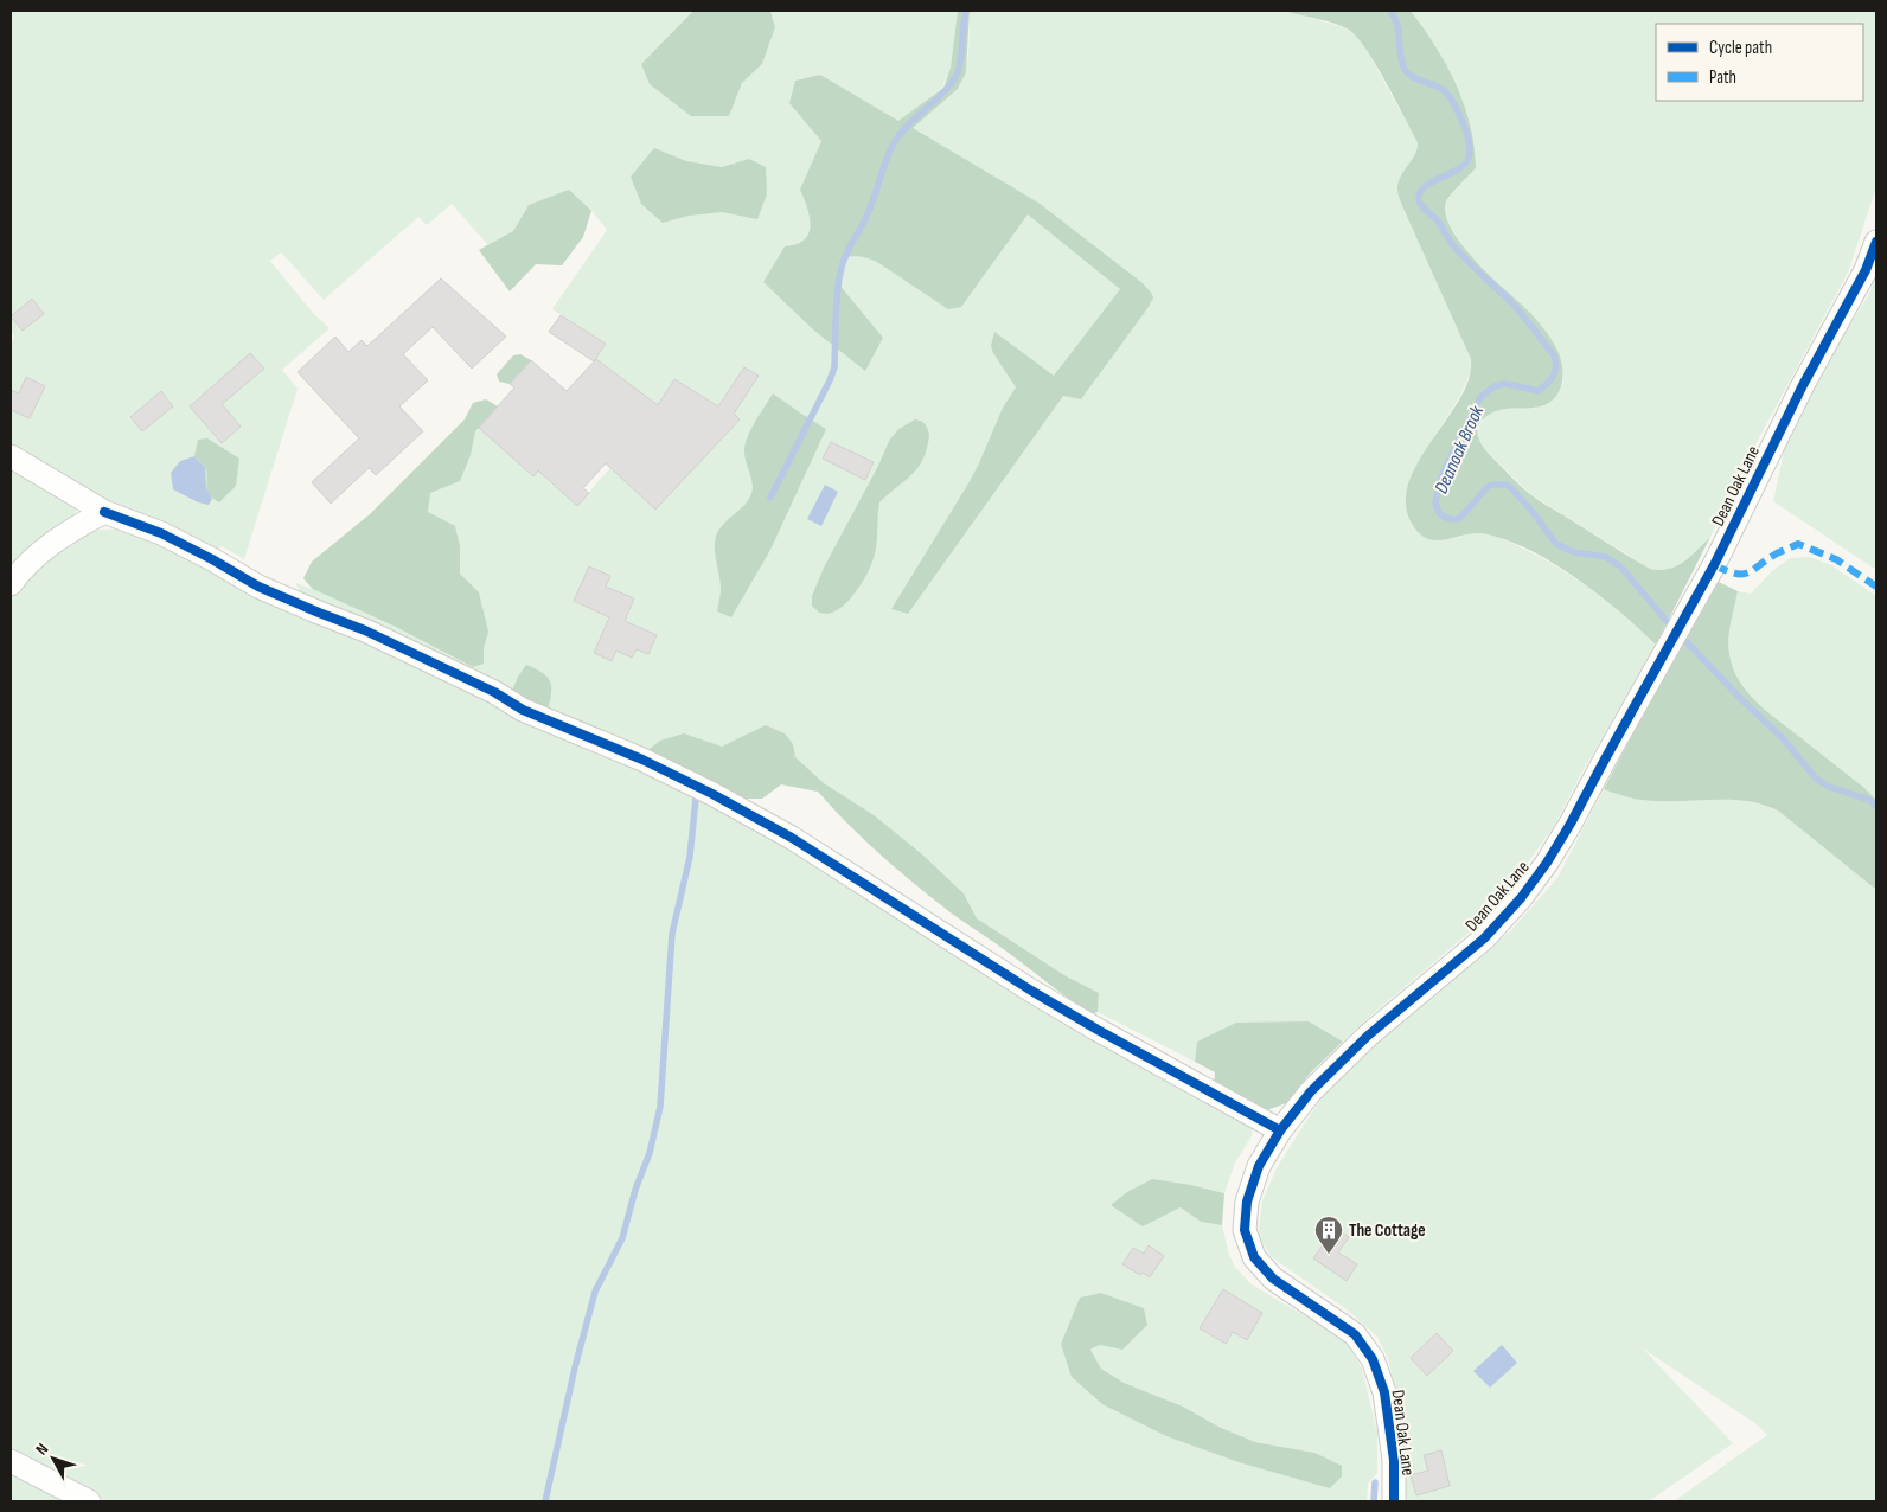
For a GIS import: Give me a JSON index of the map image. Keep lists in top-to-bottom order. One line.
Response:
{"streets":{"street":["Dean Oak Lane"]},"water":["Deanoak Brook"],"places":{"building":["The Cottage"]},"legend":["Cycle path","Path"],"north":"top left"}
